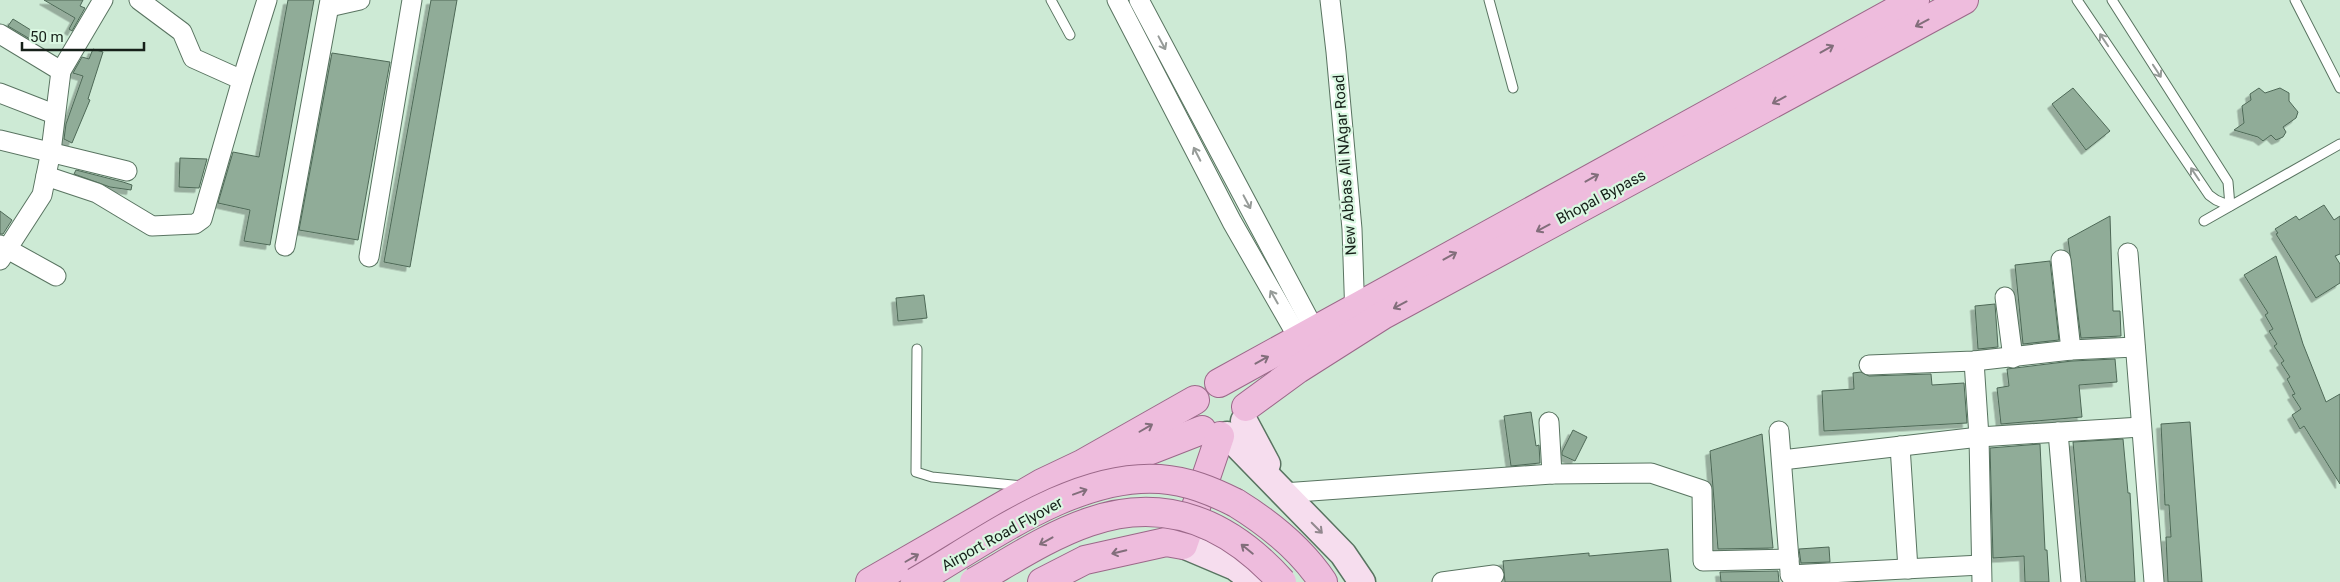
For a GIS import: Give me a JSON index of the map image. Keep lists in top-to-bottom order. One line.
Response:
{"streets":{"main road":["Bhopal Bypass","Airport Road Flyover"],"street":["New Abbas Ali NAgar Road"]},"crossings":[["New Abbas Ali NAgar Road","Bhopal Bypass"]],"scale_bar":"50 m"}
